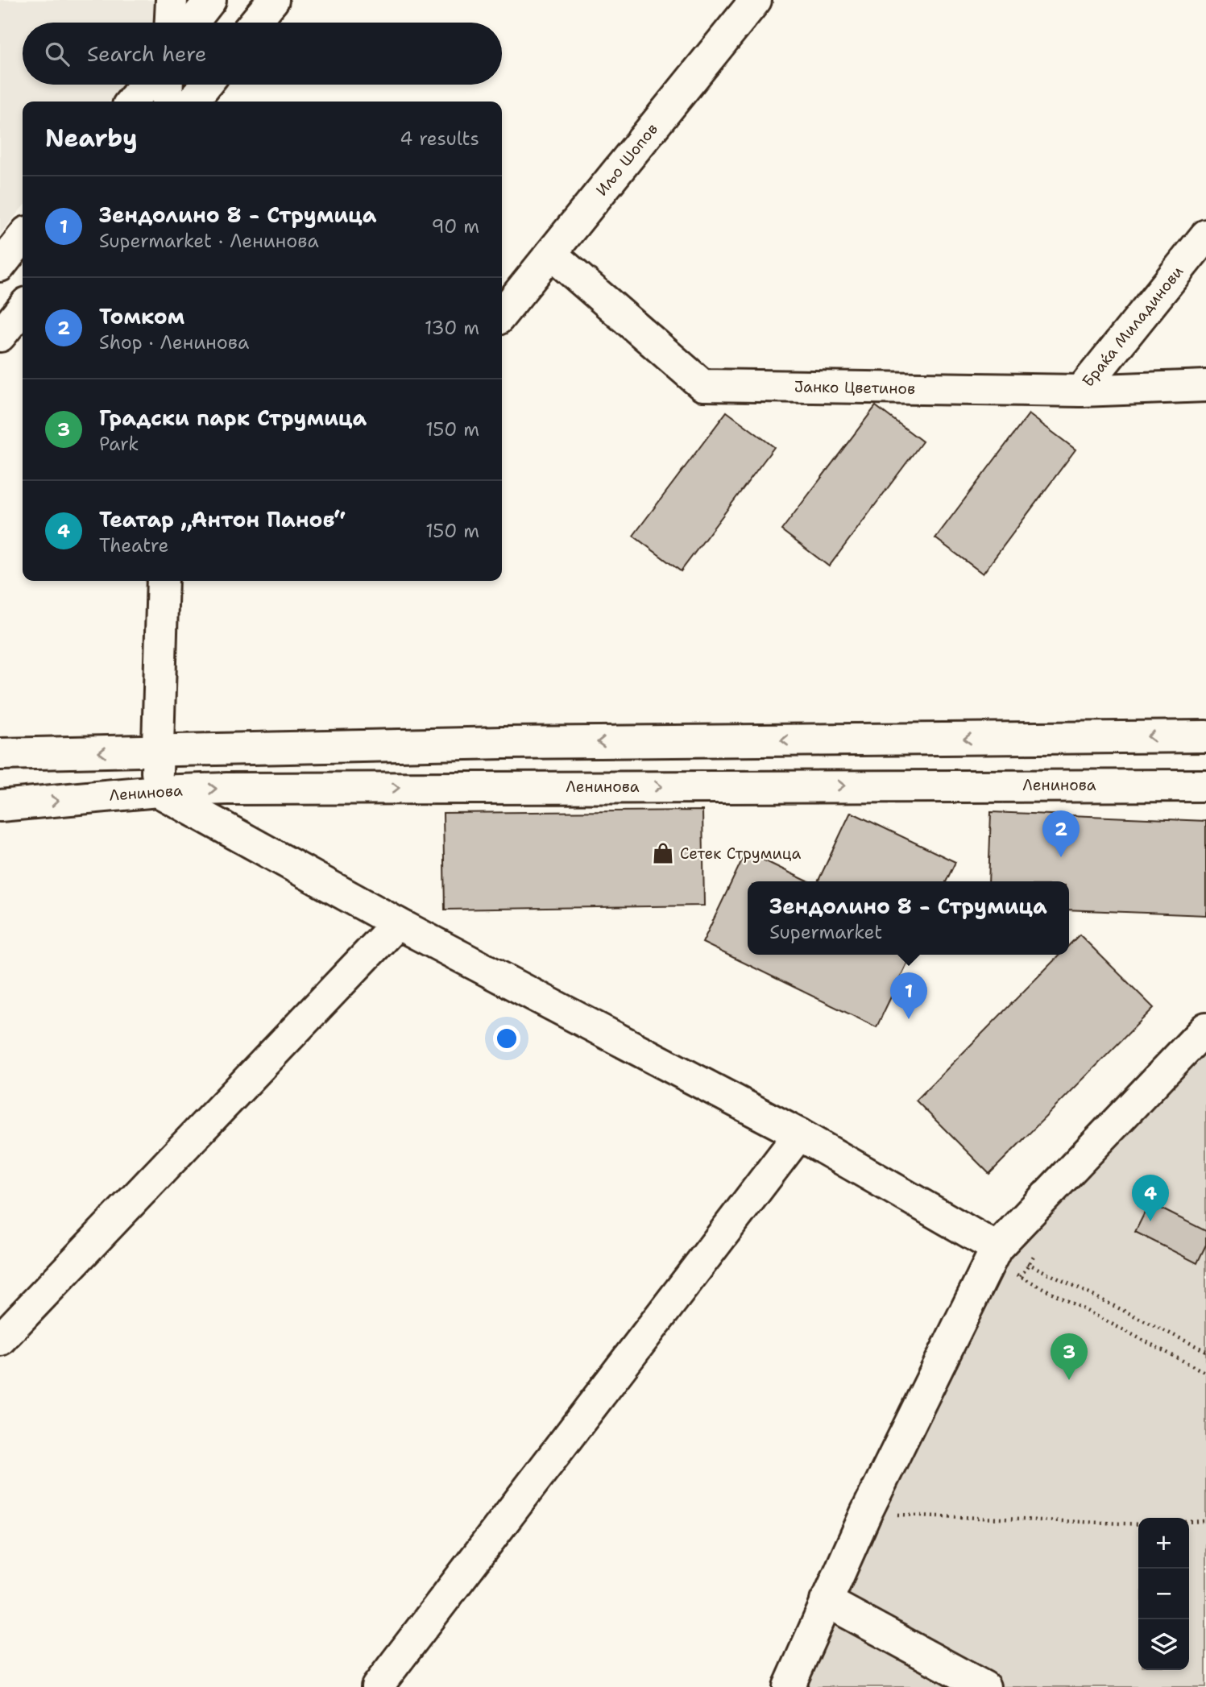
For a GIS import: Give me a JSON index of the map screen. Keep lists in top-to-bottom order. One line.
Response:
{"streets":{"street":["Иљо Шопов","Браќа Миладинови","Јанко Цветинов","Ленинова"]},"crossings":[["Иљо Шопов","Јанко Цветинов"],["Браќа Миладинови","Јанко Цветинов"]],"places":{"shop":["Сетек Струмица"]},"page":{"search":"Search here","heading":["Nearby","4 results"],"list":[{"mark":"1","name":"Зендолино 8 - Струмица","note":"Supermarket · Ленинова","value":"90 m"},{"mark":"2","name":"Томком","note":"Shop · Ленинова","value":"130 m"},{"mark":"3","name":"Градски парк Струмица","note":"Park","value":"150 m"},{"mark":"4","name":"Театар „Антон Панов“","note":"Theatre","value":"150 m"}],"pins":["2","1","4","3"],"popup":["Зендолино 8 - Струмица","Supermarket"],"map_buttons":["+","−"]}}
